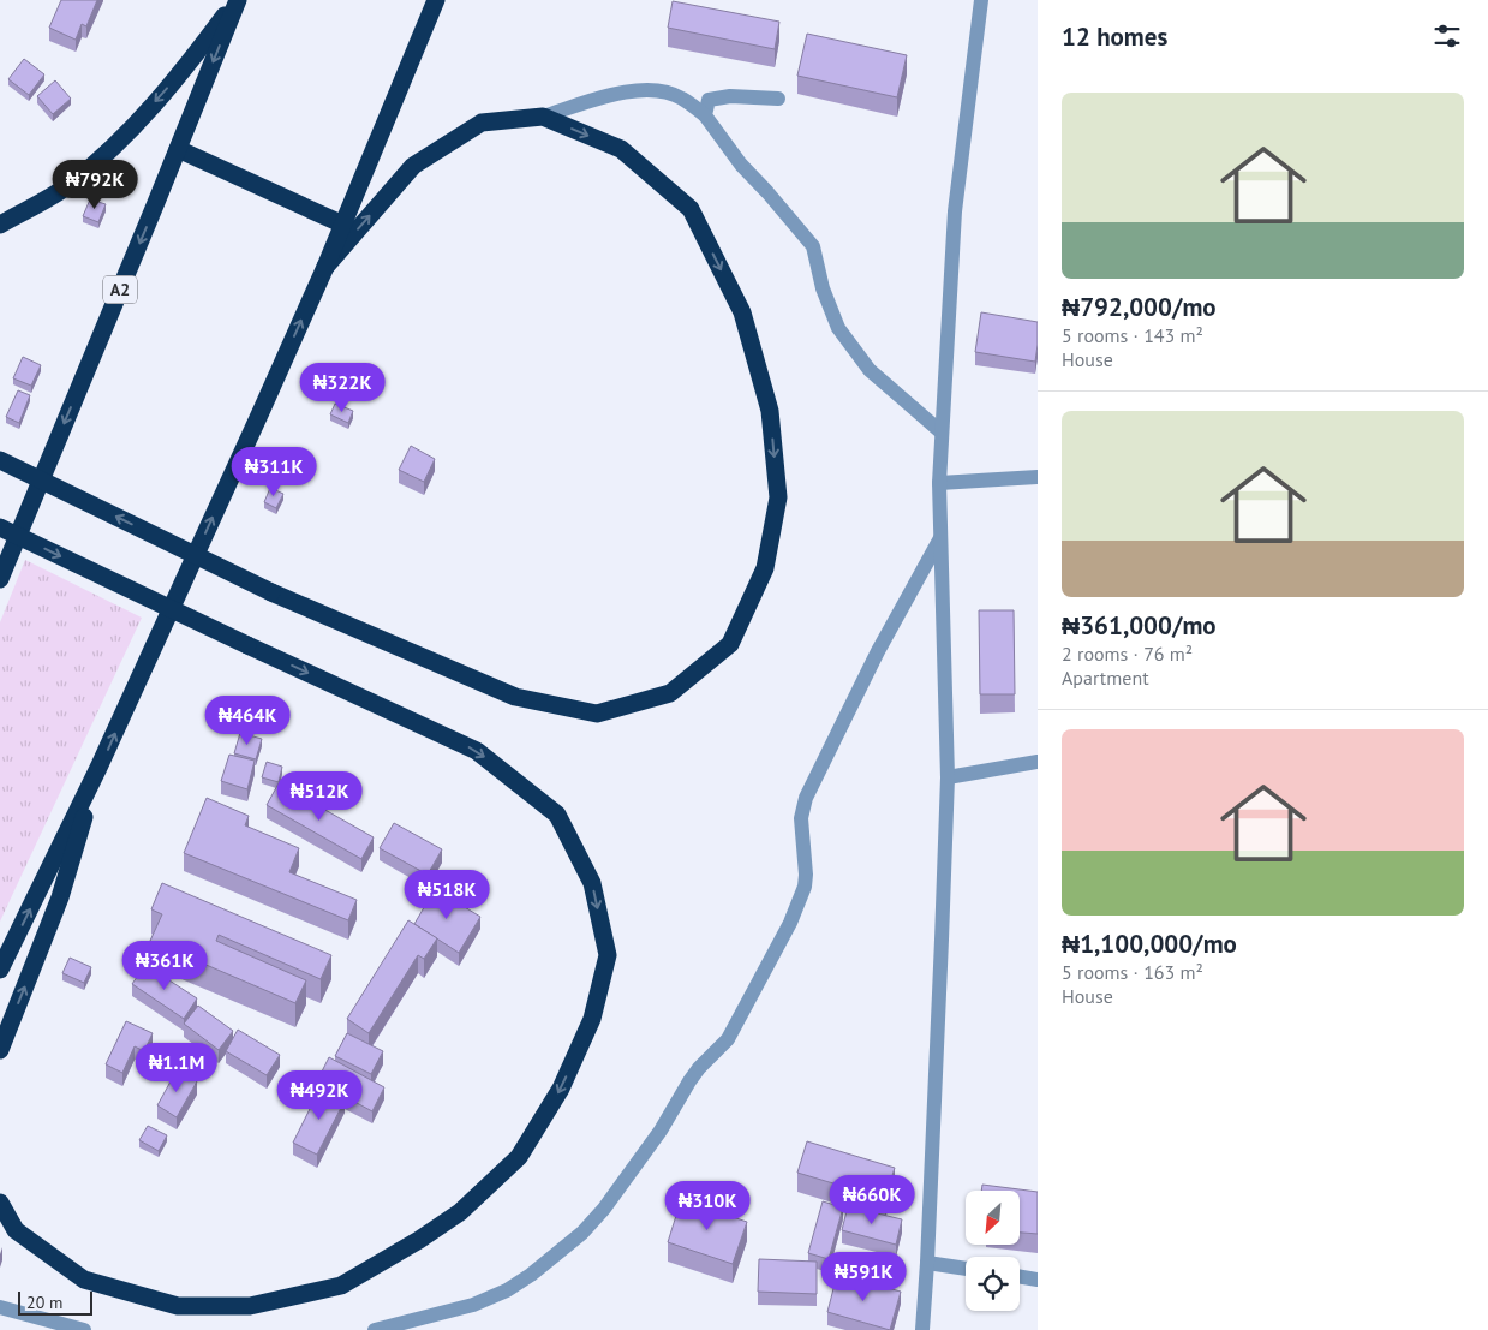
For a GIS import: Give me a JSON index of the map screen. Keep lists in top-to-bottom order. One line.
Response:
{"streets":{"highway":["A2"]},"scale_bar":"20 m","north":"bottom left","page":{"heading":"12 homes","list":[{"name":"₦792,000/mo","note":"5 rooms · 143 m² · House"},{"name":"₦361,000/mo","note":"2 rooms · 76 m² · Apartment"},{"name":"₦1,100,000/mo","note":"5 rooms · 163 m² · House"}],"price":["₦792K","₦322K","₦311K","₦464K","₦512K","₦518K","₦361K","₦1.1M","₦492K","₦660K","₦310K","₦591K"],"scale":"20 m"}}
